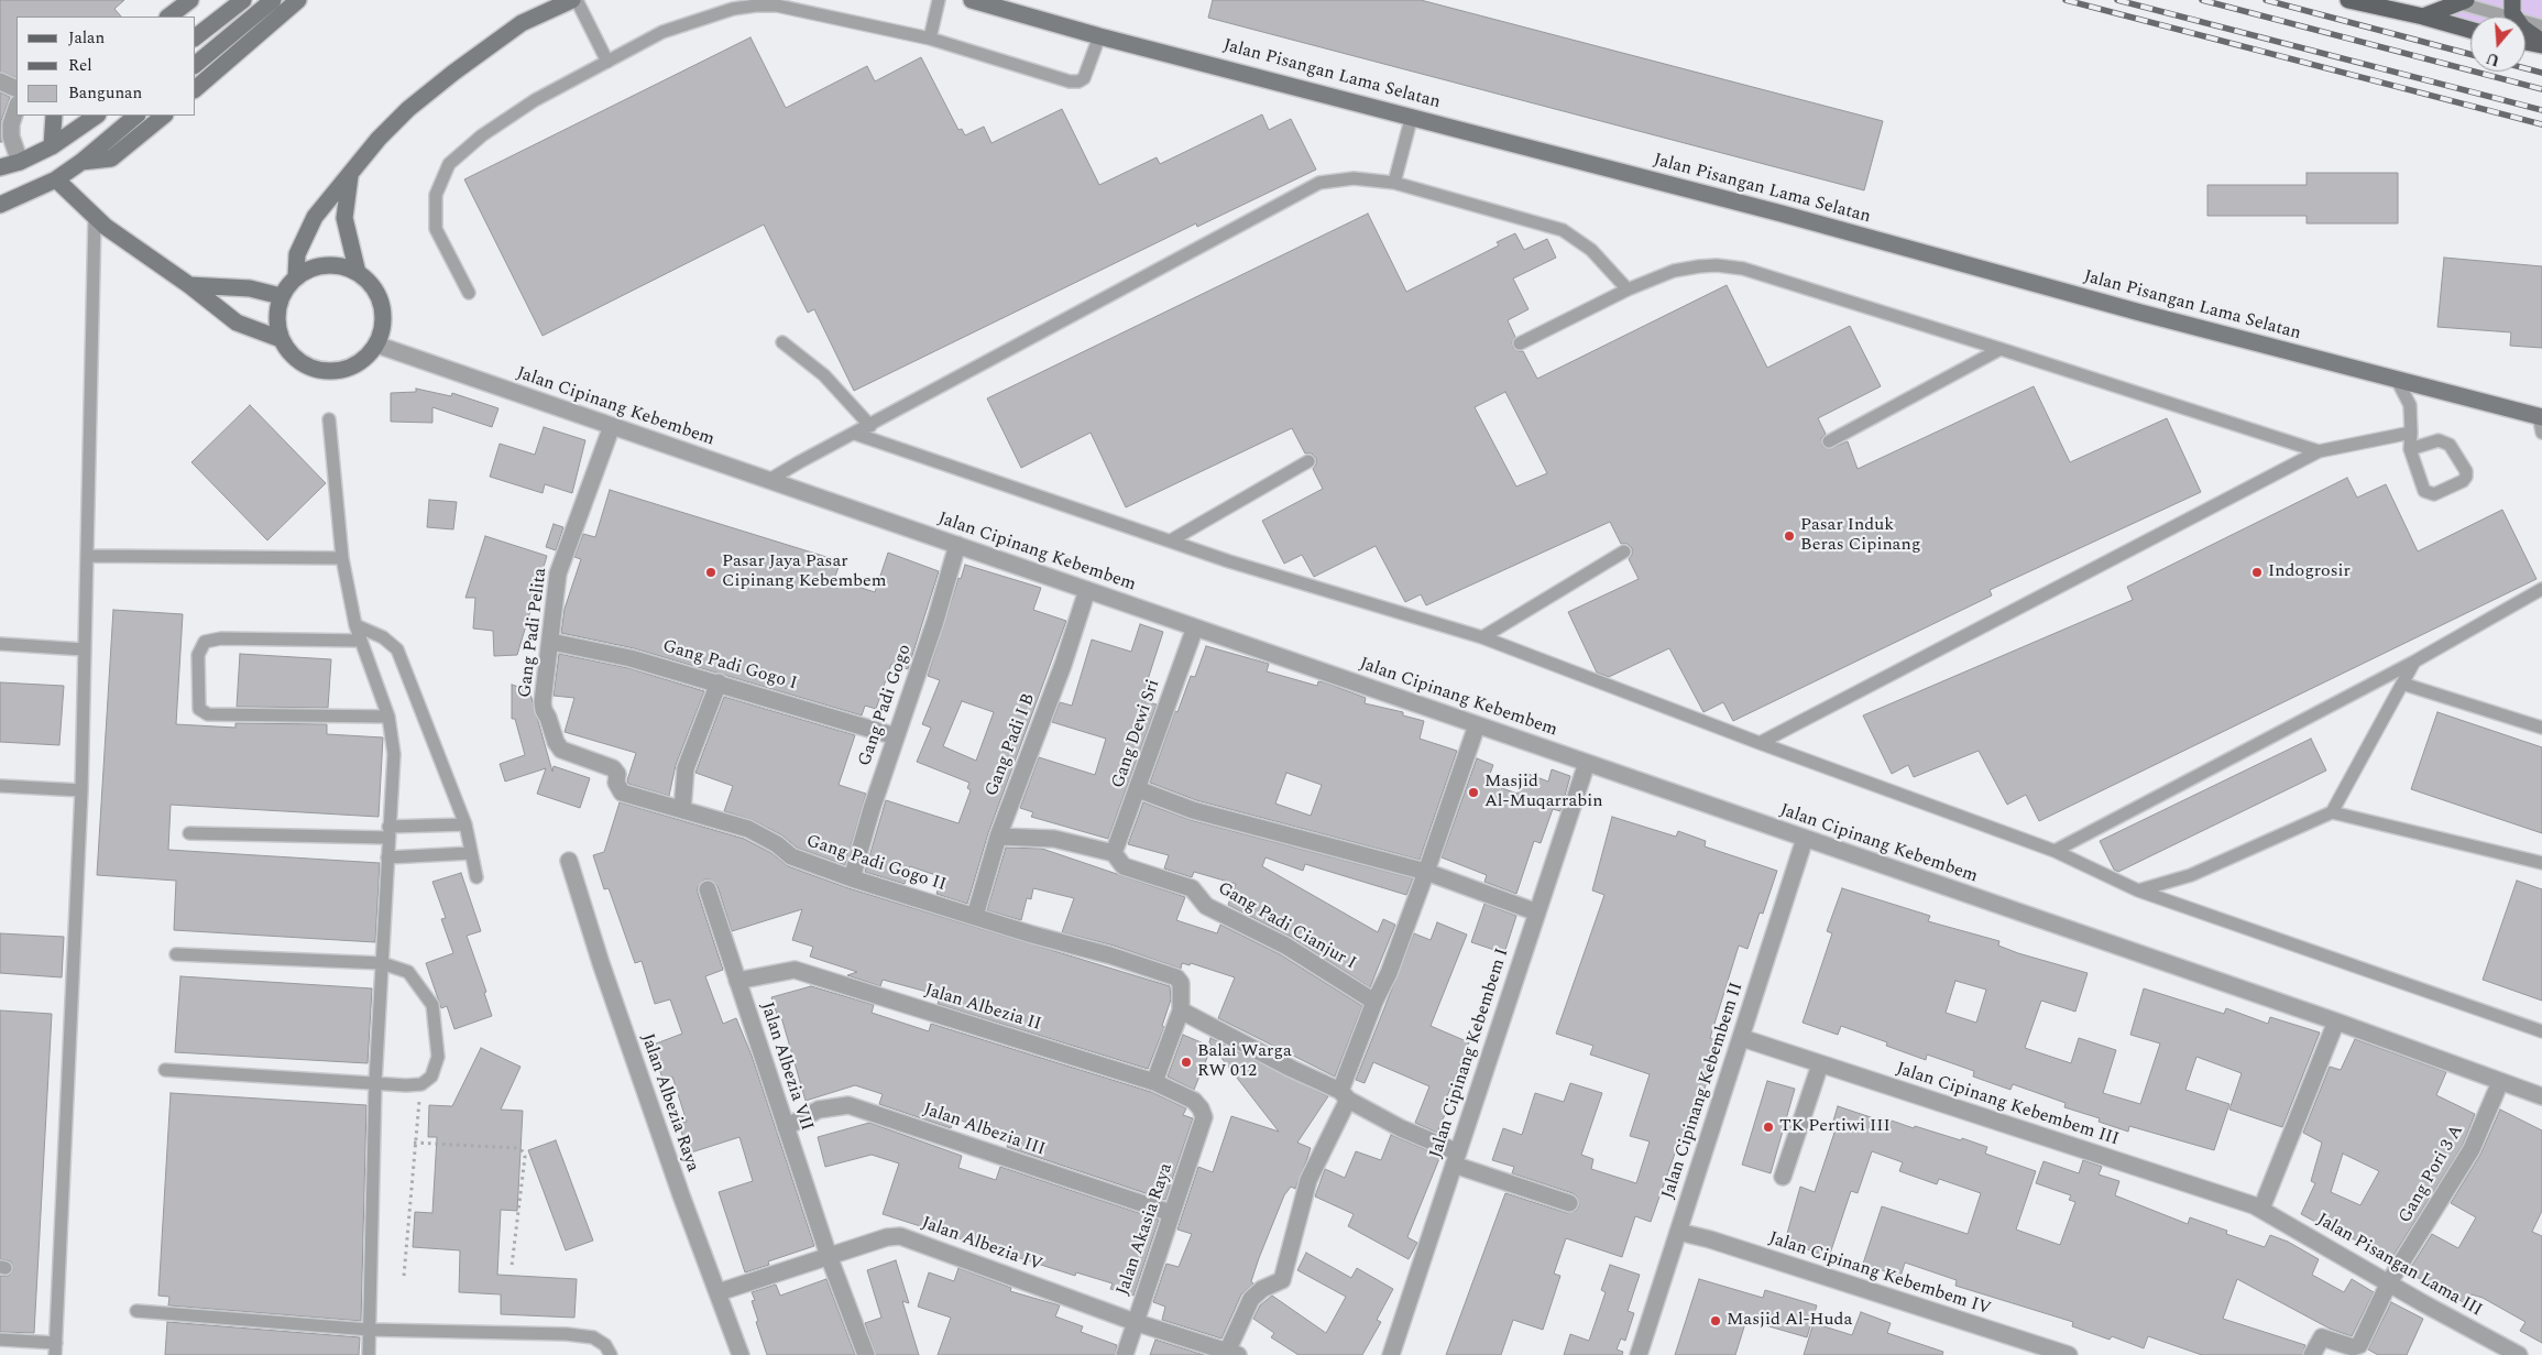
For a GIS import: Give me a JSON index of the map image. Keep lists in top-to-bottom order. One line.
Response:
{"streets":{"street":["Jalan Pisangan Lama Selatan","Jalan Cipinang Kebembem","Gang Padi Pelita","Gang Padi Gogo I","Gang Padi Gogo","Gang Dewi Sri","Gang Padi I B","Gang Padi Gogo II","Gang Padi Cianjur I","Jalan Albezia II","Jalan Cipinang Kebembem I","Jalan Albezia VII","Jalan Cipinang Kebembem II","Jalan Albezia Raya","Jalan Cipinang Kebembem III","Jalan Albezia III","Gang Pori 3 A","Jalan Akasia Raya","Jalan Albezia IV","Jalan Pisangan Lama III","Jalan Cipinang Kebembem IV"]},"crossings":[["Jalan Cipinang Kebembem","Gang Padi Pelita"],["Jalan Cipinang Kebembem","Gang Padi Gogo"],["Jalan Cipinang Kebembem","Gang Dewi Sri"],["Jalan Cipinang Kebembem","Gang Padi I B"],["Jalan Cipinang Kebembem","Jalan Cipinang Kebembem I"],["Jalan Cipinang Kebembem","Jalan Cipinang Kebembem II"],["Jalan Cipinang Kebembem","Gang Pori 3 A"],["Gang Padi Pelita","Gang Padi Gogo I"],["Gang Padi Pelita","Gang Padi Gogo II"],["Gang Padi Gogo I","Gang Padi Gogo"],["Gang Padi Gogo","Gang Padi Gogo II"],["Gang Dewi Sri","Gang Padi Cianjur I"],["Gang Padi I B","Gang Padi Gogo II"],["Gang Padi I B","Gang Padi Cianjur I"],["Jalan Albezia II","Jalan Albezia VII"],["Jalan Albezia II","Jalan Akasia Raya"],["Jalan Albezia VII","Jalan Albezia III"],["Jalan Albezia VII","Jalan Albezia IV"],["Jalan Cipinang Kebembem II","Jalan Cipinang Kebembem III"],["Jalan Cipinang Kebembem II","Jalan Cipinang Kebembem IV"],["Jalan Albezia Raya","Jalan Albezia IV"],["Jalan Cipinang Kebembem III","Jalan Pisangan Lama III"],["Jalan Albezia III","Jalan Akasia Raya"],["Gang Pori 3 A","Jalan Pisangan Lama III"],["Jalan Akasia Raya","Jalan Albezia IV"]],"places":["Pasar Induk Beras Cipinang","Pasar Jaya Pasar Cipinang Kebembem","Indogrosir","Masjid Al-Muqarrabin","Balai Warga RW 012","TK Pertiwi III","Masjid Al-Huda"],"legend":["Jalan","Rel","Bangunan"],"north":"bottom"}
